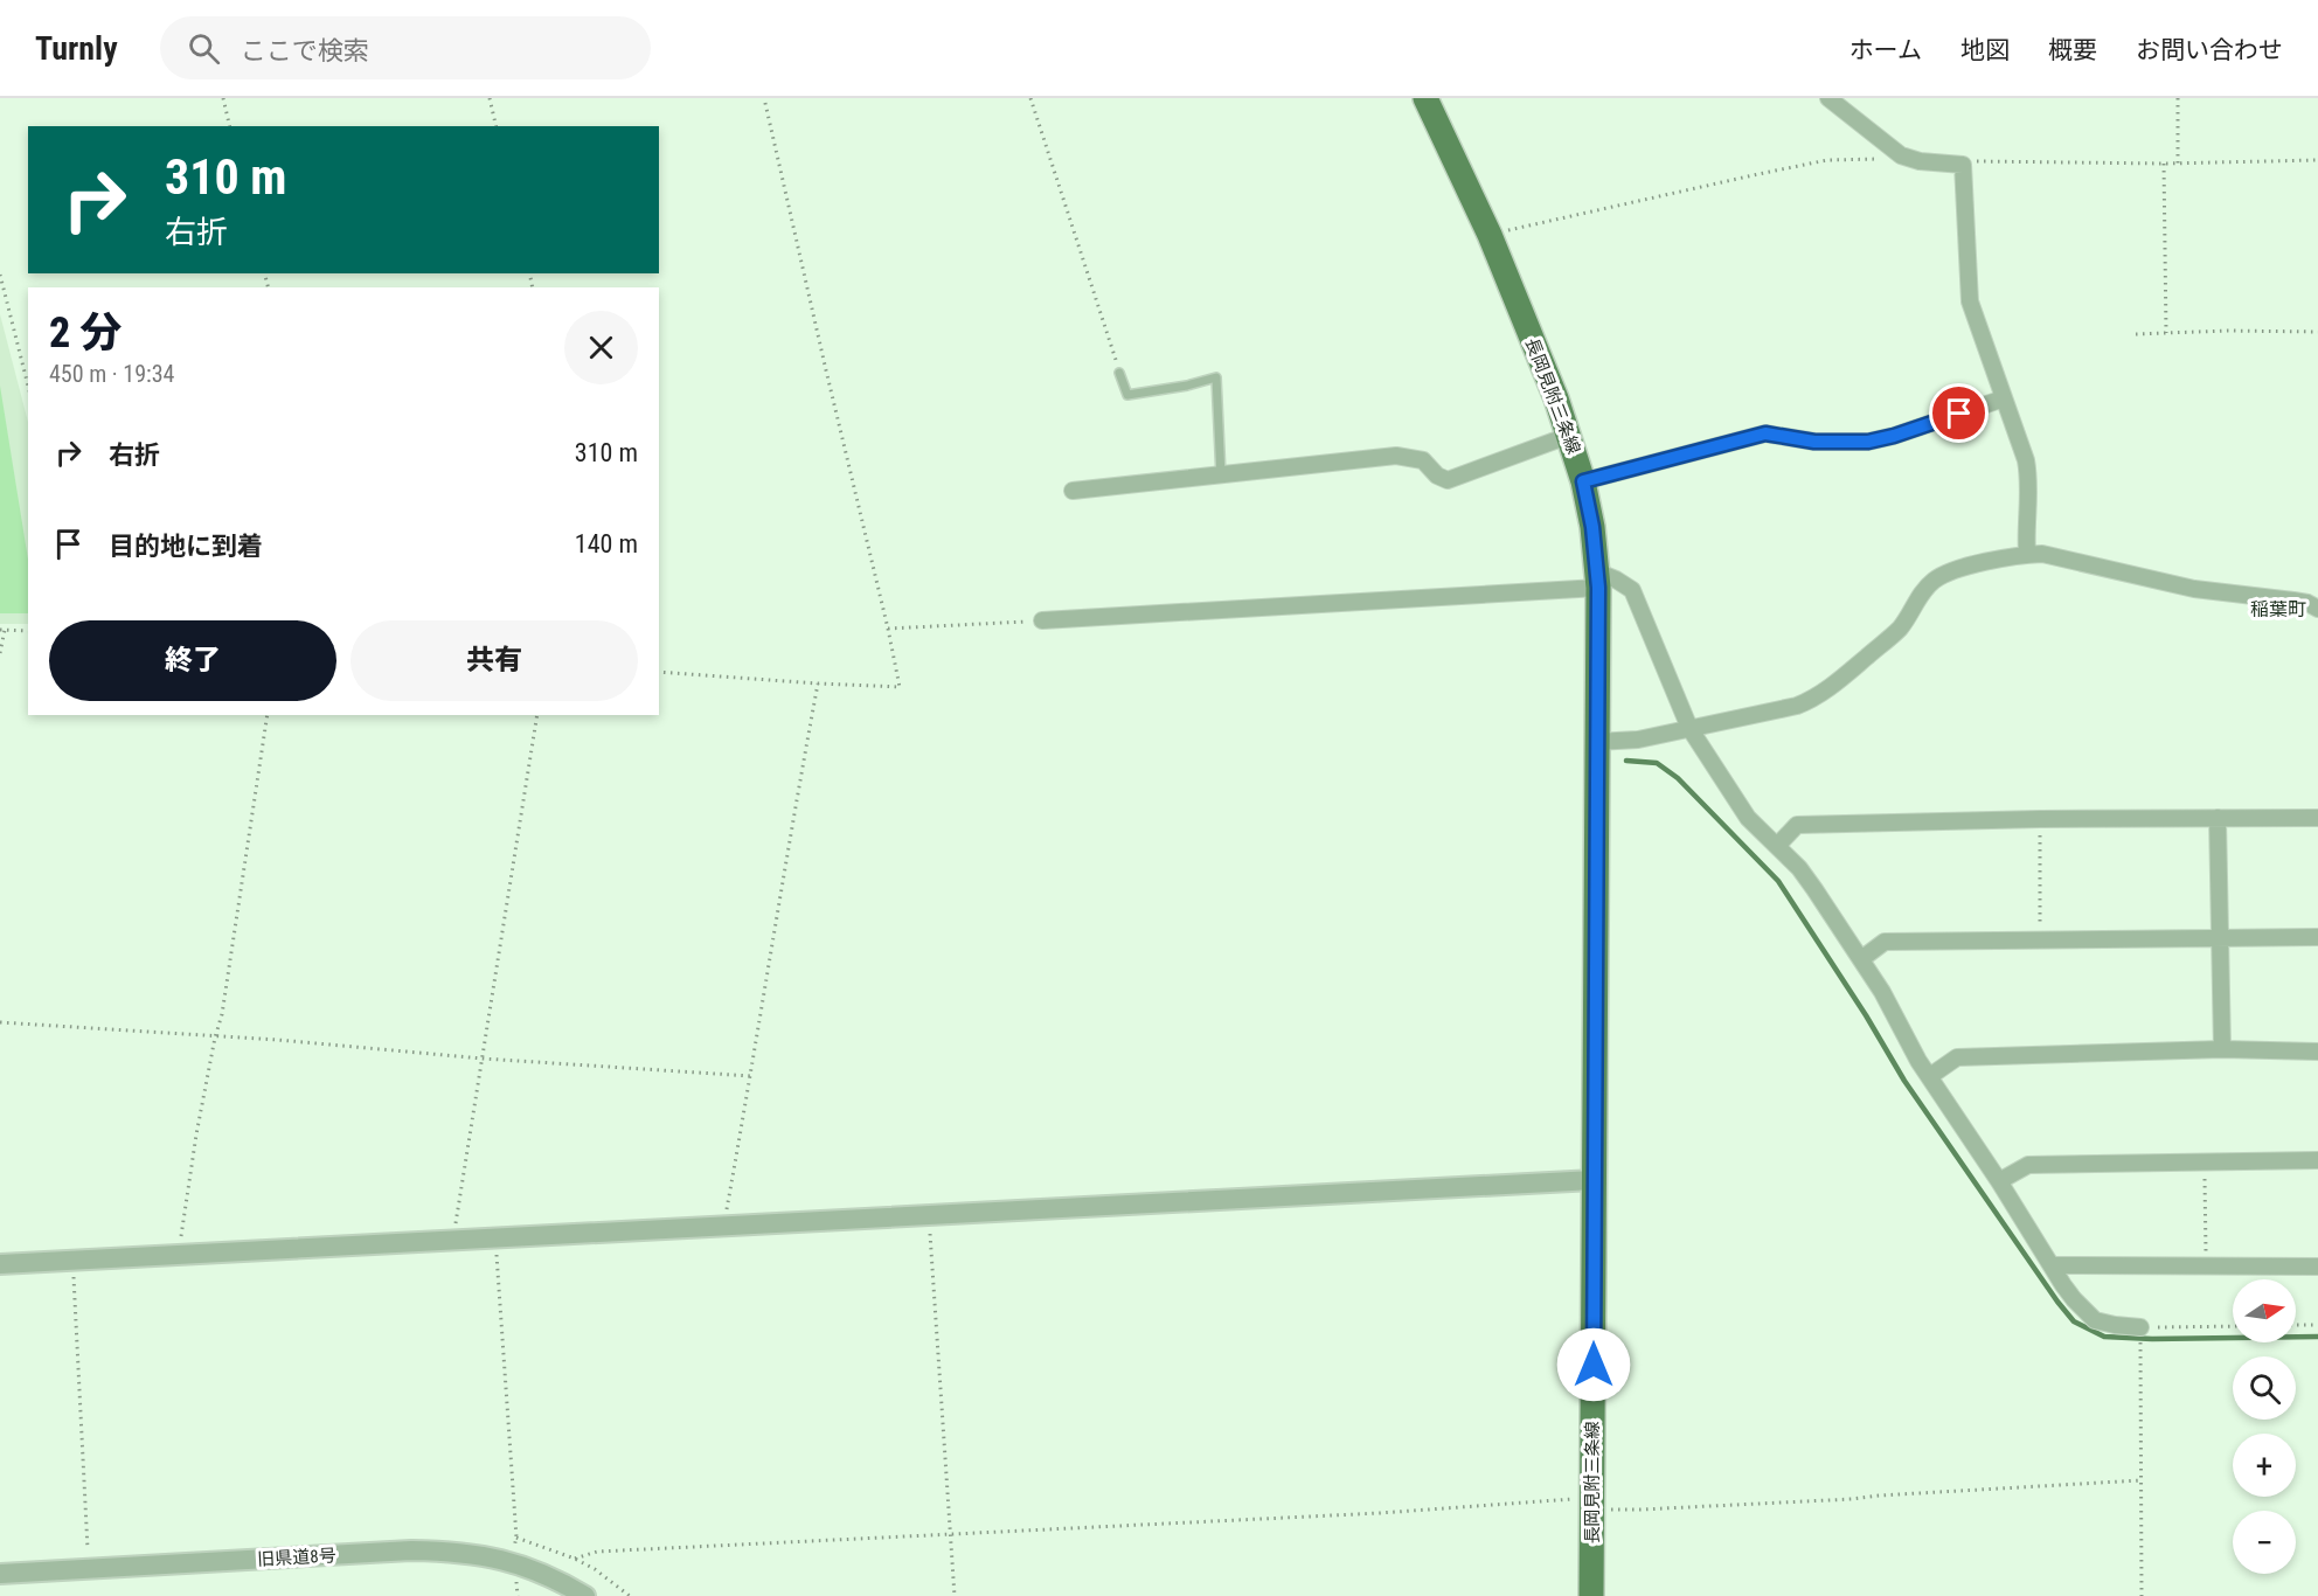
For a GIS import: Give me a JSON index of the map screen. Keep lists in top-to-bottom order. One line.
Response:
{"streets":{"main road":["長岡見附三条線"],"street":["旧県道8号"]},"districts":["稲葉町"],"north":"right","page":{"header":"Turnly","search":"ここで検索","nav":["ホーム","地図","概要","お問い合わせ"],"turn":["310 m","右折"],"heading":["2 分","450 m · 19:34"],"list":[{"name":"右折","value":"310 m"},{"name":"目的地に到着","value":"140 m"}],"buttons":["終了","共有"],"map_buttons":["+","−"]}}
